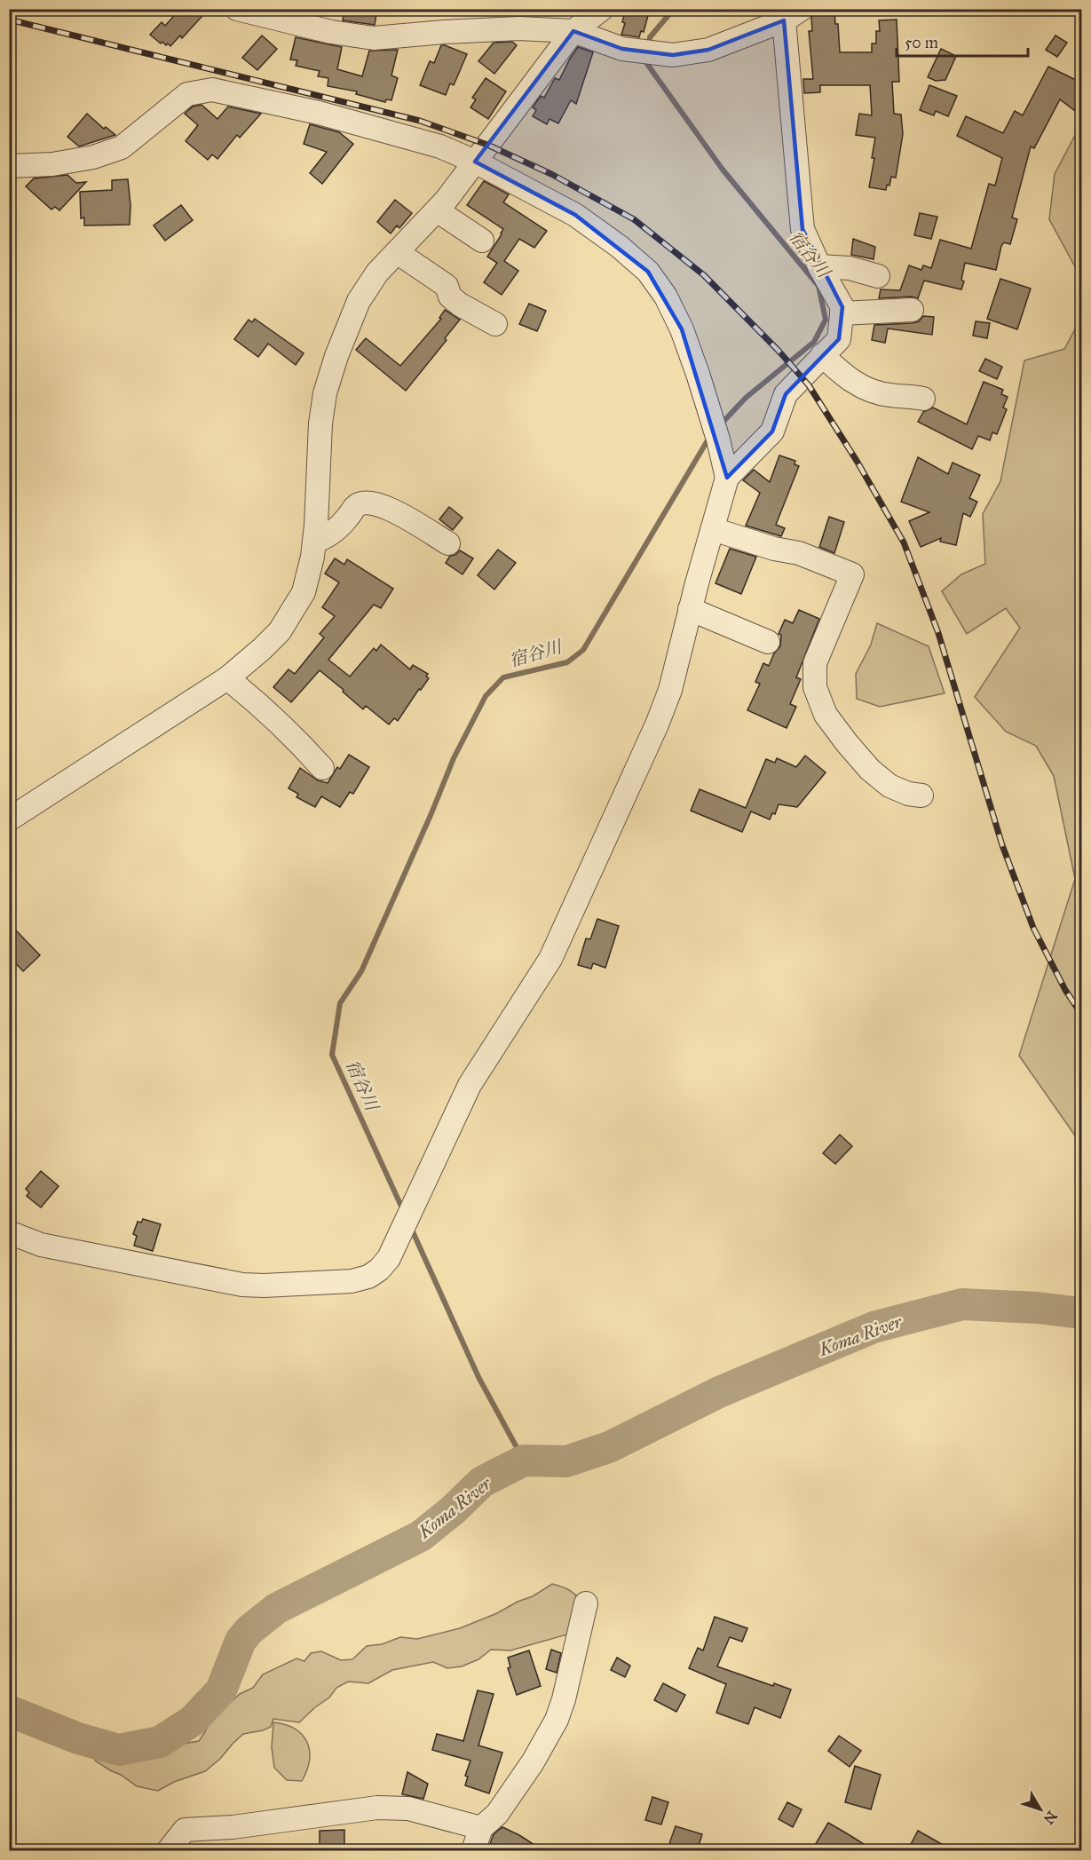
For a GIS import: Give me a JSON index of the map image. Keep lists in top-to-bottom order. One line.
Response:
{"water":["宿谷川","Koma River"],"scale_bar":"50 m","north":"bottom right"}
